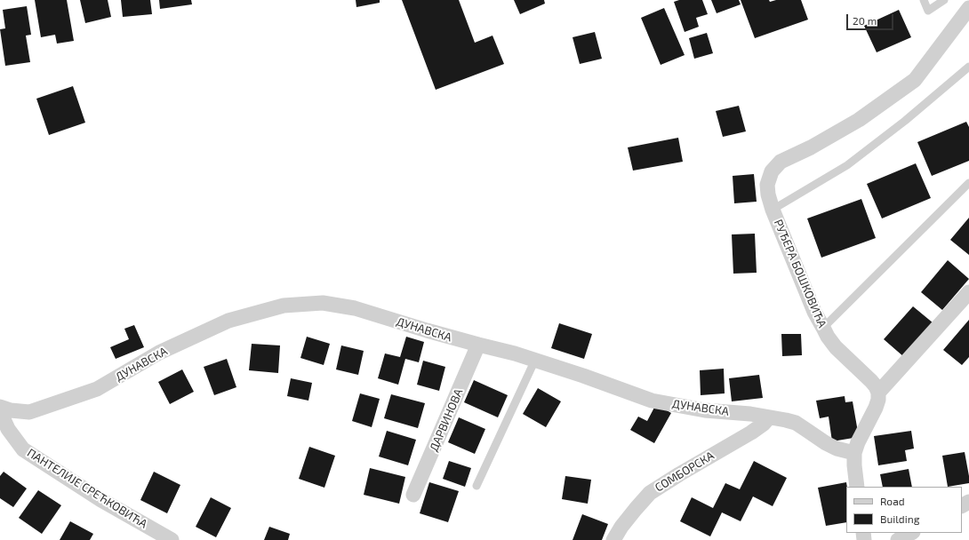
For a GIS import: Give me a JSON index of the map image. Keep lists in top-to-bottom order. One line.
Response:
{"streets":{"street":["РУЂЕРА БОШКОВИЋА","ДУНАВСКА","ДАРВИНОВА","СОМБОРСКА","ПАНТЕЛИЈЕ СРЕЋКОВИЋА"]},"crossings":[["ДУНАВСКА","ДАРВИНОВА"],["ДУНАВСКА","СОМБОРСКА"]],"legend":["Road","Building"],"scale_bar":"20 m"}
